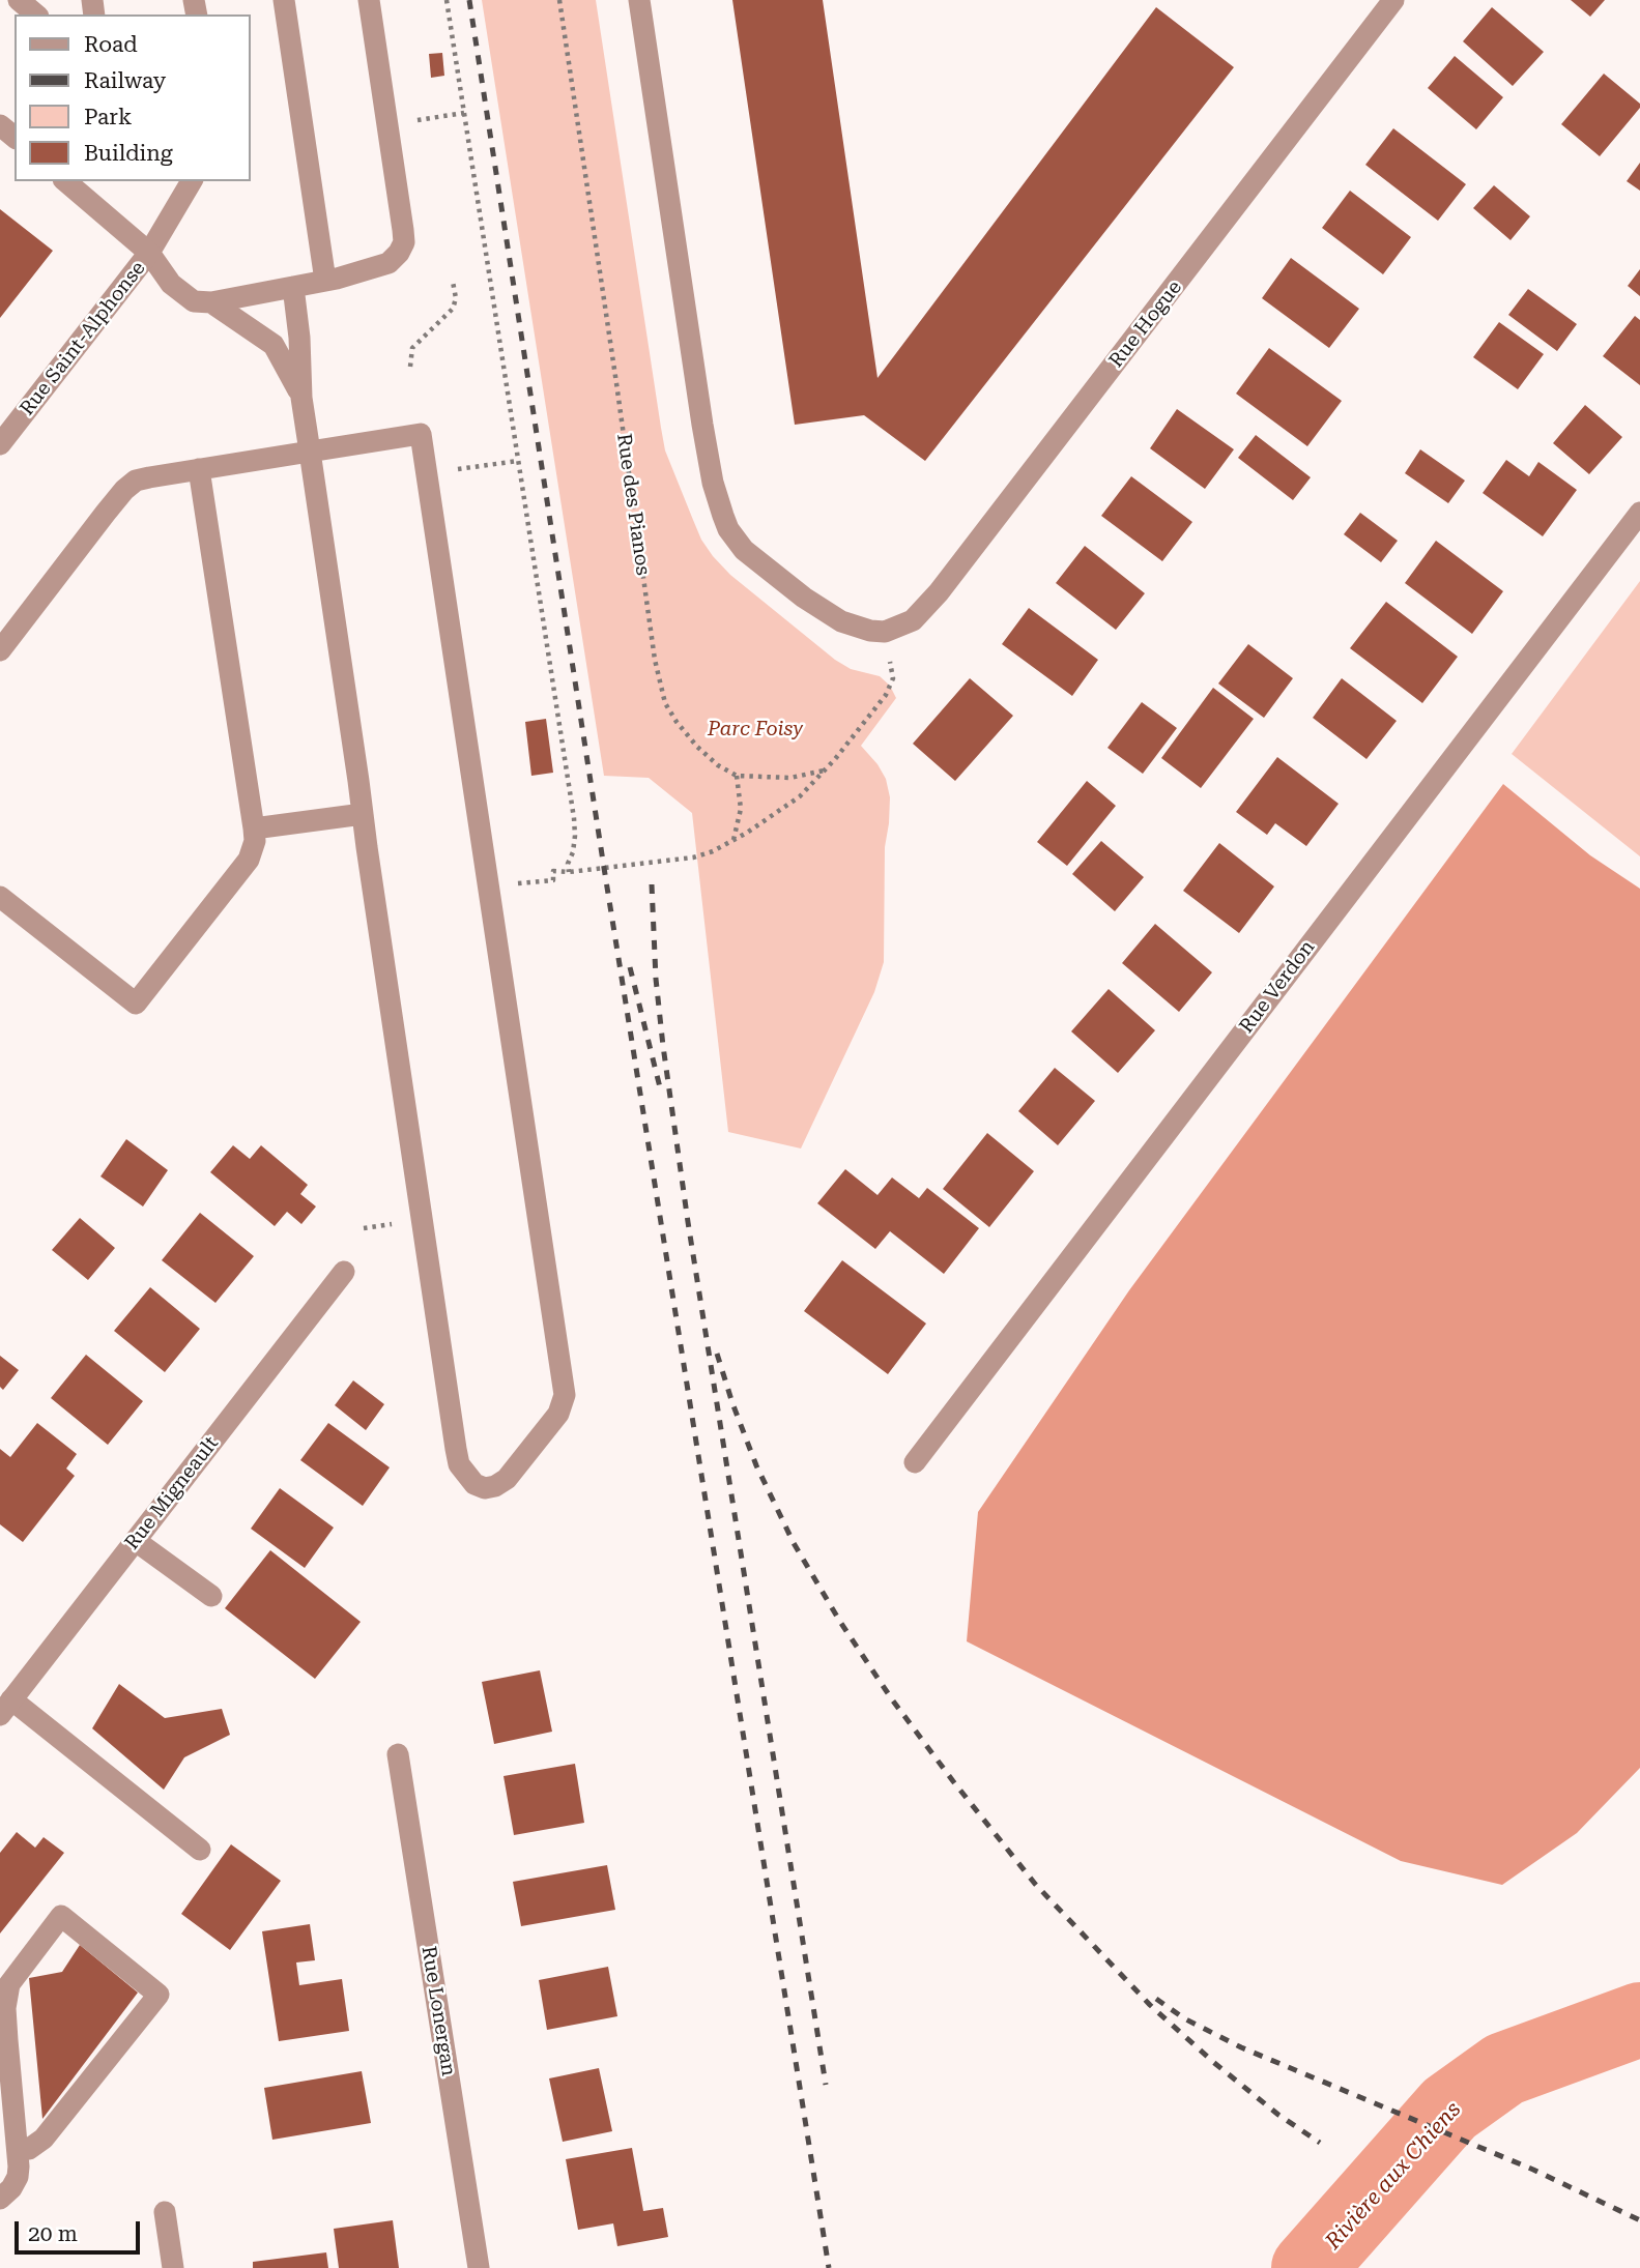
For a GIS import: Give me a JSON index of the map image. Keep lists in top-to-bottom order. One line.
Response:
{"streets":{"street":["Rue Hogue","Rue Saint-Alphonse","Rue Verdon","Rue Migneault","Rue Lonergan"],"path":["Rue des Pianos"]},"water":["Rivière aux Chiens"],"parks":["Parc Foisy"],"legend":["Road","Railway","Park","Building"],"scale_bar":"20 m"}
